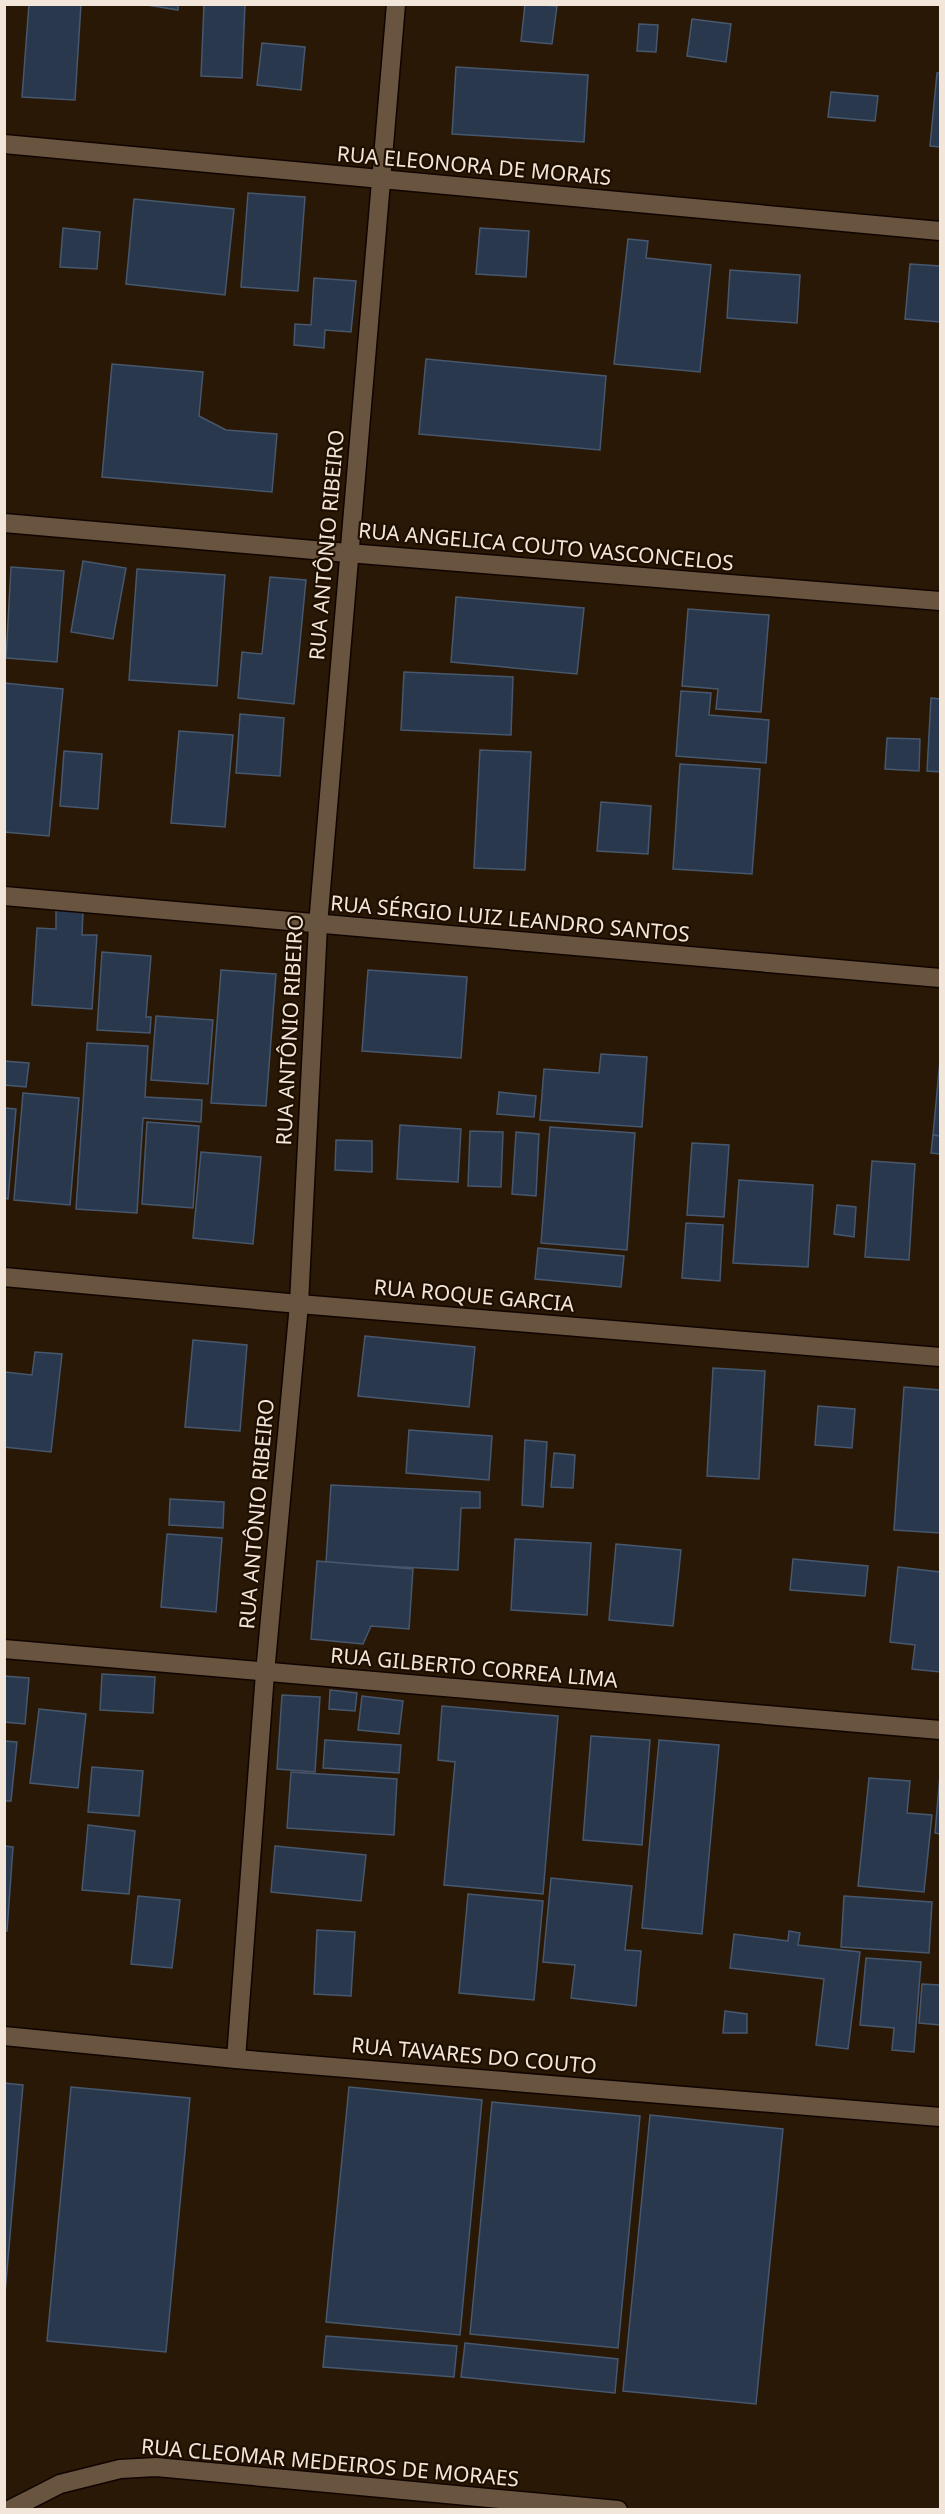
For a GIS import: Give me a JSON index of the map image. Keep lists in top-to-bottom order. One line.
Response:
{"streets":{"street":["RUA ELEONORA DE MORAIS","RUA ANTÔNIO RIBEIRO","RUA ANGELICA COUTO VASCONCELOS","RUA SÉRGIO LUIZ LEANDRO SANTOS","RUA ROQUE GARCIA","RUA GILBERTO CORREA LIMA","RUA TAVARES DO COUTO","RUA CLEOMAR MEDEIROS DE MORAES"]},"crossings":[["RUA ELEONORA DE MORAIS","RUA ANTÔNIO RIBEIRO"],["RUA ANTÔNIO RIBEIRO","RUA ANGELICA COUTO VASCONCELOS"],["RUA ANTÔNIO RIBEIRO","RUA SÉRGIO LUIZ LEANDRO SANTOS"],["RUA ANTÔNIO RIBEIRO","RUA ROQUE GARCIA"],["RUA ANTÔNIO RIBEIRO","RUA GILBERTO CORREA LIMA"],["RUA ANTÔNIO RIBEIRO","RUA TAVARES DO COUTO"]]}
